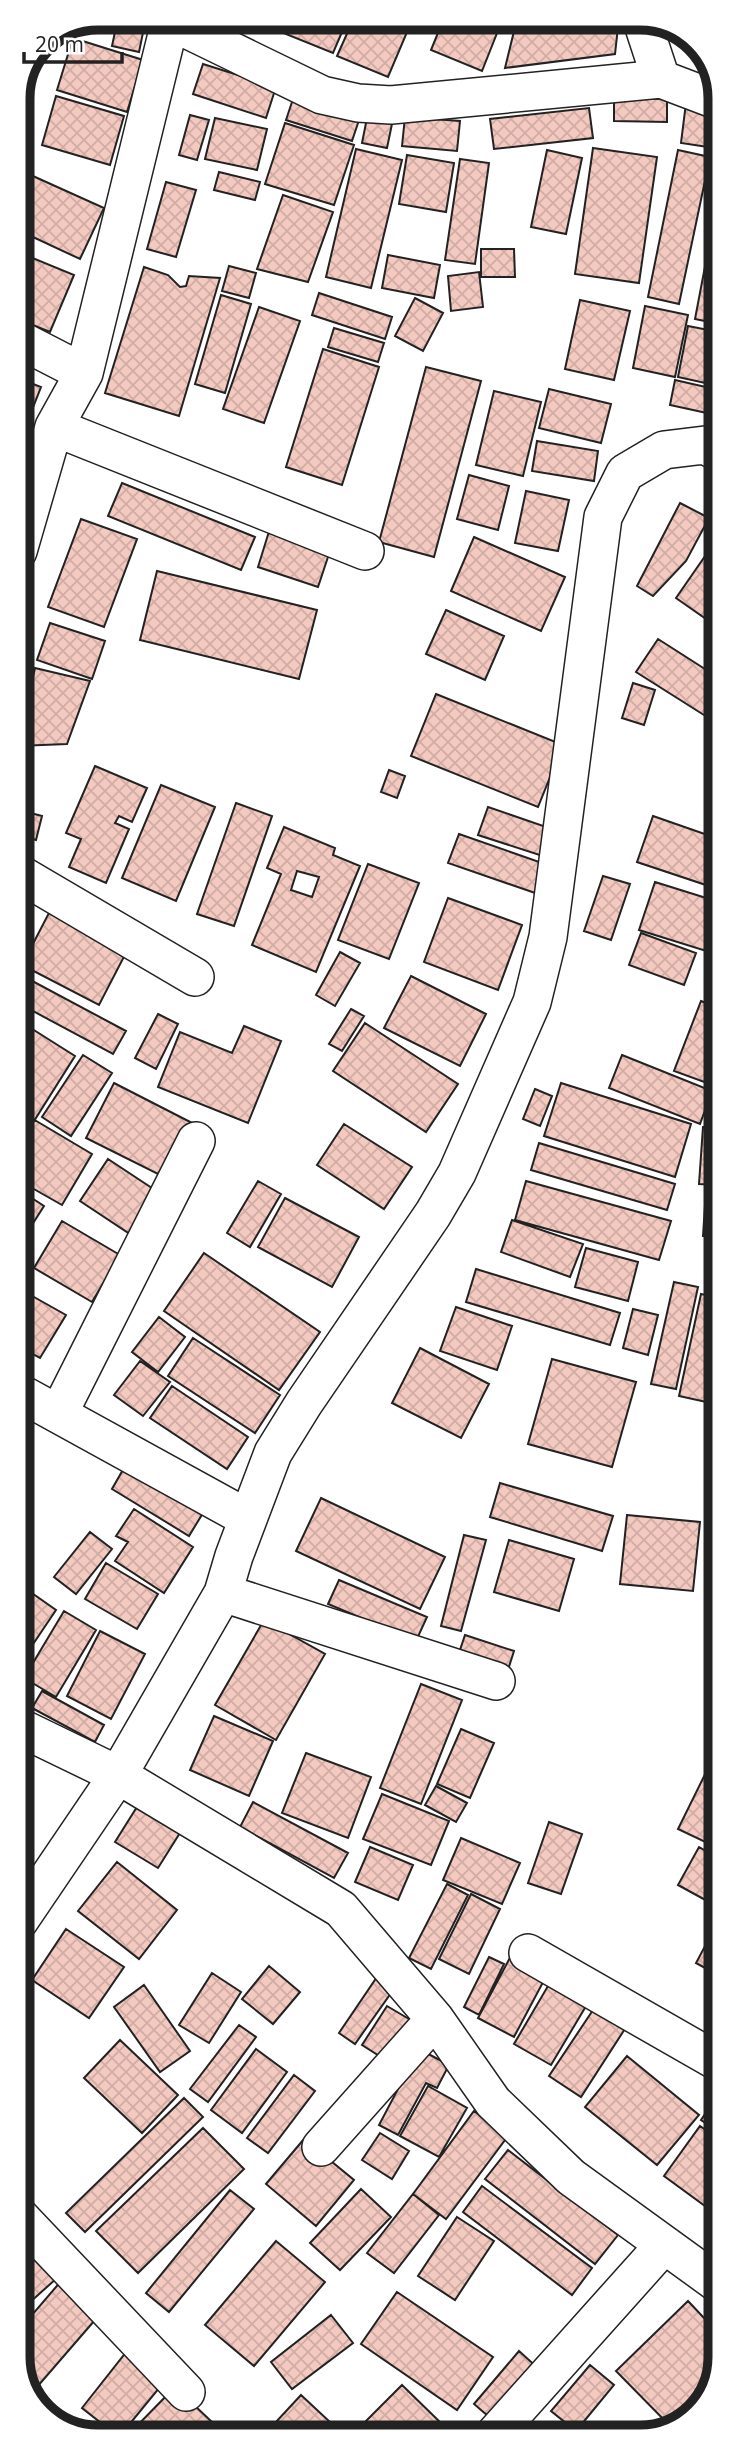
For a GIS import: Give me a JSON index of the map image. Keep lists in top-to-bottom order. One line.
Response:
{"scale_bar":"20 m"}
